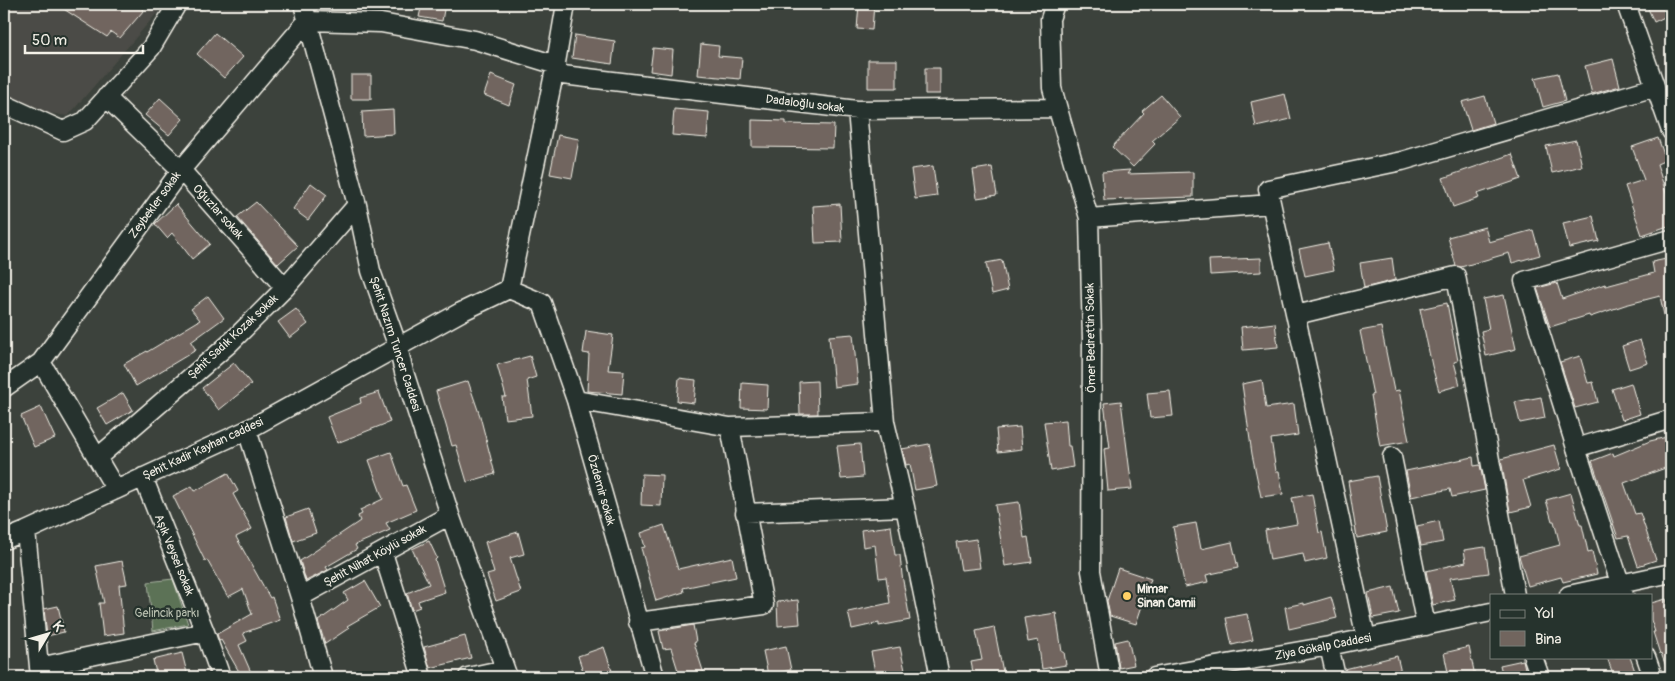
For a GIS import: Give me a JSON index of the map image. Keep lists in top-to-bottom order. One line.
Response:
{"streets":{"street":["Dadaloğlu sokak","Zeybekler sokak","Oğuzlar sokak","Şehit Sadık Kozak sokak","Ömer Bedrettin Sokak","Şehit Nazım Tuncer Caddesi","Şehit Kadir Kayhan caddesi","Özdemir sokak","Aşık Veysel sokak","Şehit Nihat Köylü sokak","Ziya Gökalp Caddesi"]},"crossings":[["Dadaloğlu sokak","Zeybekler sokak"],["Dadaloğlu sokak","Ömer Bedrettin Sokak"],["Dadaloğlu sokak","Şehit Nazım Tuncer Caddesi"],["Zeybekler sokak","Oğuzlar sokak"],["Zeybekler sokak","Şehit Nazım Tuncer Caddesi"],["Oğuzlar sokak","Şehit Sadık Kozak sokak"],["Şehit Sadık Kozak sokak","Şehit Nazım Tuncer Caddesi"],["Şehit Nazım Tuncer Caddesi","Şehit Kadir Kayhan caddesi"],["Şehit Nazım Tuncer Caddesi","Şehit Nihat Köylü sokak"],["Şehit Kadir Kayhan caddesi","Özdemir sokak"],["Şehit Kadir Kayhan caddesi","Aşık Veysel sokak"]],"parks":["Gelincik parkı"],"places":["Mimar Sinan Camii"],"legend":["Yol","Bina"],"scale_bar":"50 m","north":"top right"}
